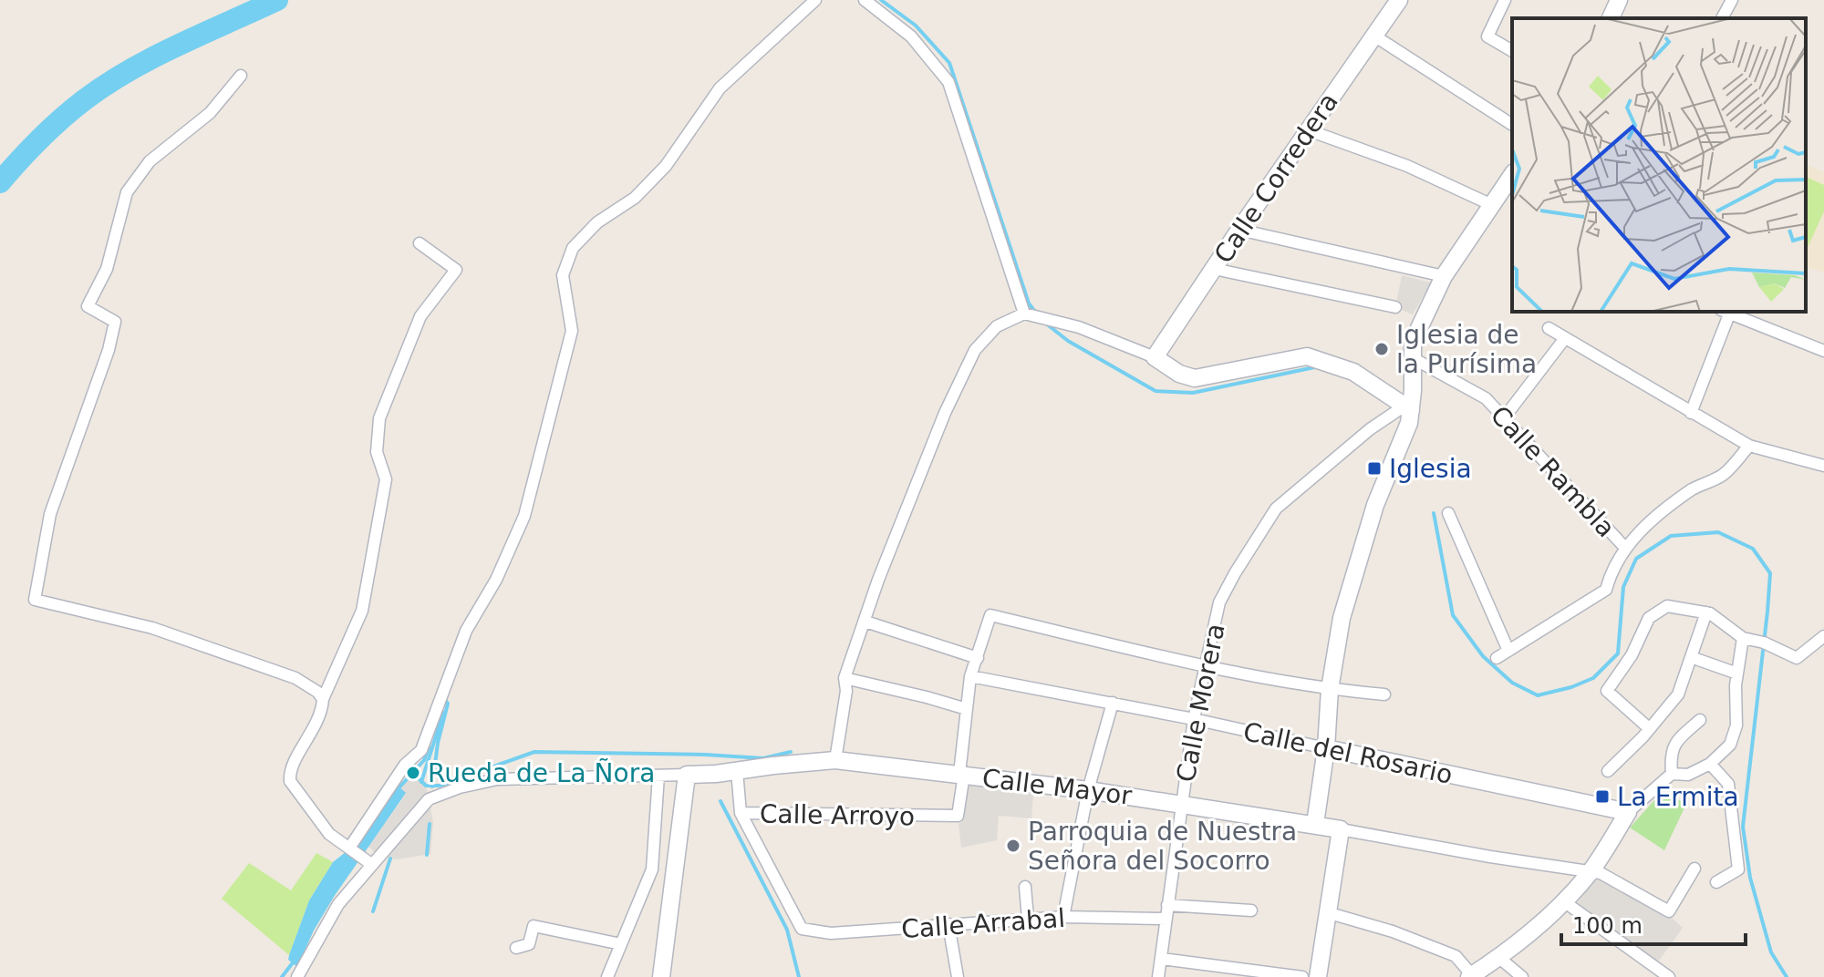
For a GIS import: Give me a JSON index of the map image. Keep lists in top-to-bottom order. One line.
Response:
{"streets":{"street":["Calle Corredera","Calle Rambla","Calle Morera","Calle del Rosario","Calle Mayor","Calle Arroyo","Calle Arrabal"]},"crossings":[["Calle Morera","Calle del Rosario"],["Calle Morera","Calle Mayor"],["Calle Morera","Calle Arrabal"],["Calle Mayor","Calle Arroyo"],["Calle Arroyo","Calle Arrabal"]],"places":{"other":["Iglesia de la Purísima","Rueda de La Ñora","Parroquia de Nuestra Señora del Socorro"],"transit":["Iglesia","La Ermita"]},"scale_bar":"100 m"}
